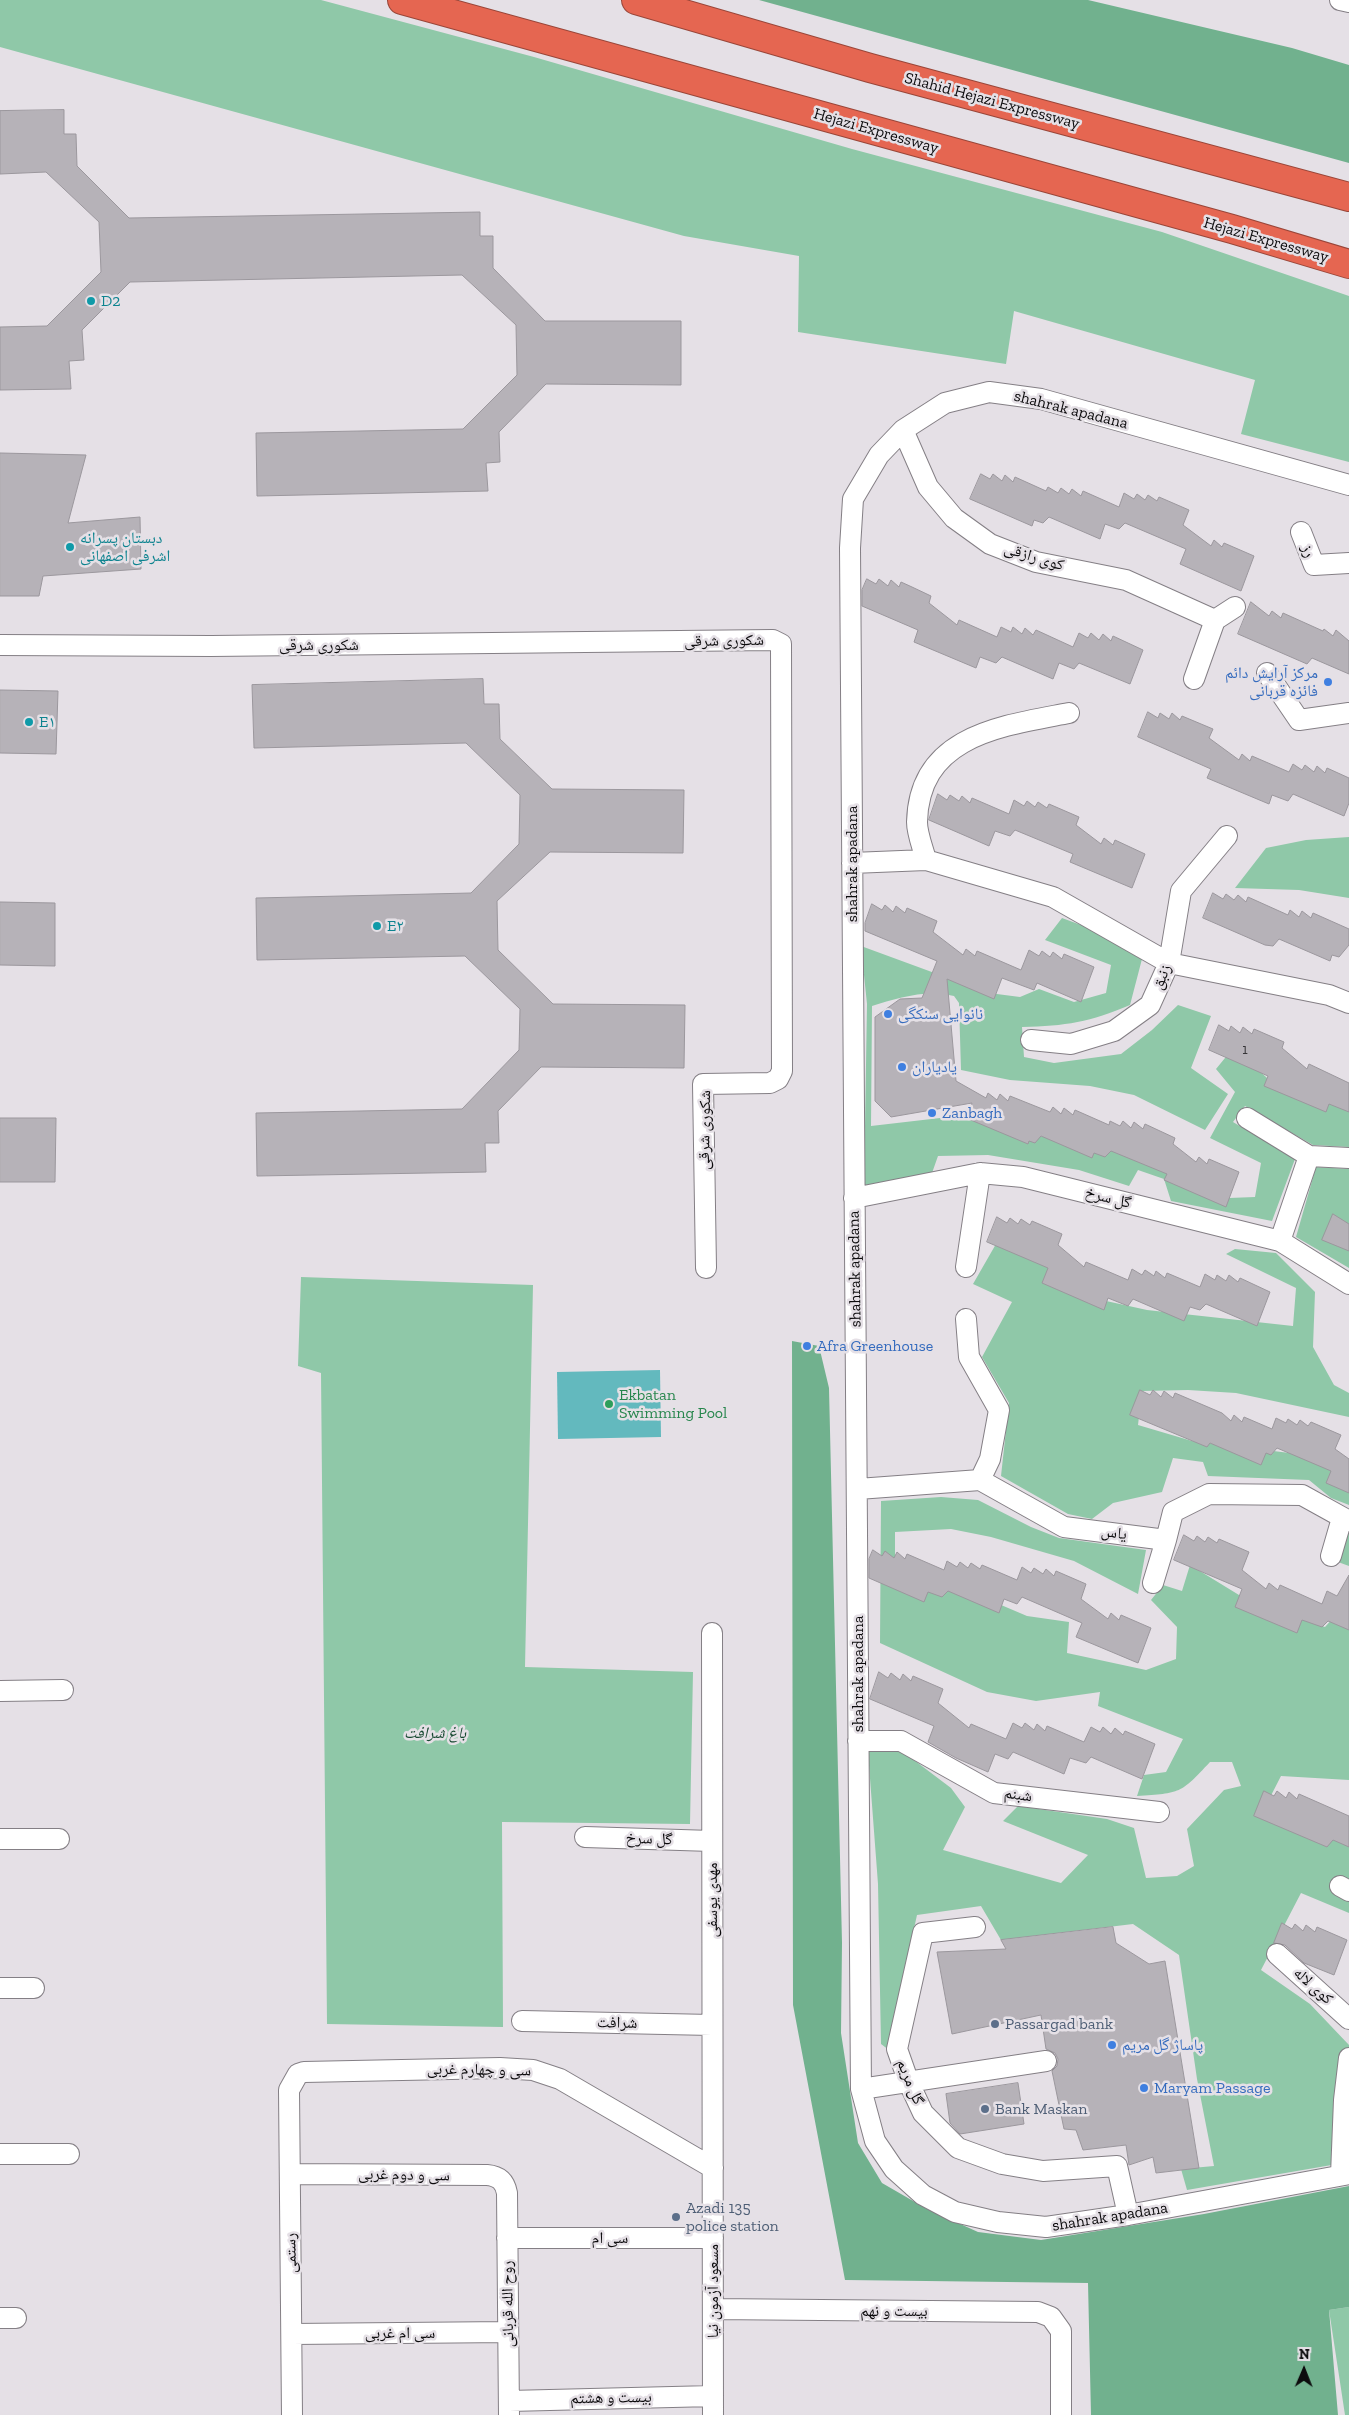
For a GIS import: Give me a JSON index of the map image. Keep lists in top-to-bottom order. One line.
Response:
{"streets":{"highway":["Shahid Hejazi Expressway","Hejazi Expressway"],"street":["shahrak apadana","رز","کوی رازقی","شکوری شرقی","زنبق","گل سرخ","یاس","شبنم","مهدی یوسفی","کوی لاله","شرافت","سی و چهارم غربی","گل مریم","سی و دوم غربی","سی ام","رستمی","مسعود آزمون نیا","روح الله قربانی","بیست و نهم","سی ام غربی","بیست و هشتم"]},"crossings":[["shahrak apadana","کوی رازقی"],["shahrak apadana","گل سرخ"],["shahrak apadana","شبنم"],["shahrak apadana","گل مریم"],["گل سرخ","مهدی یوسفی"],["مهدی یوسفی","شرافت"],["مهدی یوسفی","سی و چهارم غربی"],["مهدی یوسفی","مسعود آزمون نیا"],["سی و چهارم غربی","رستمی"],["سی و چهارم غربی","مسعود آزمون نیا"],["سی و دوم غربی","رستمی"],["سی و دوم غربی","روح الله قربانی"],["سی ام","مسعود آزمون نیا"],["سی ام","روح الله قربانی"],["رستمی","سی ام غربی"],["مسعود آزمون نیا","بیست و نهم"],["مسعود آزمون نیا","بیست و هشتم"],["روح الله قربانی","سی ام غربی"],["روح الله قربانی","بیست و هشتم"]],"parks":["باغ شرافت"],"places":["D2","دبستان پسرانه اشرفی اصفهانی","مرکز آرایش دائم فائزه قربانی","E۱","E۲","نانوایی سنکگی","یادیاران","Zanbagh","Afra Greenhouse","Ekbatan Swimming Pool","Passargad bank","پاساژ گل مریم","Maryam Passage","Bank Maskan","Azadi 135 police station"],"house_numbers":["1"],"north":"top"}
